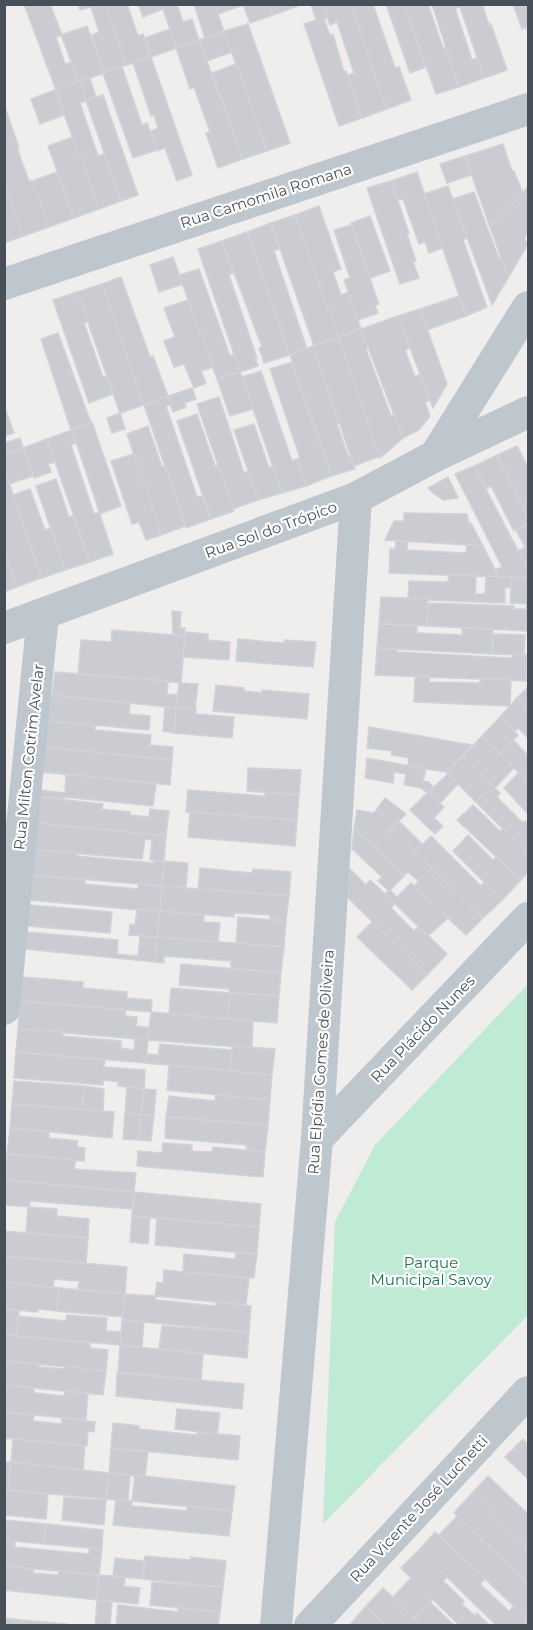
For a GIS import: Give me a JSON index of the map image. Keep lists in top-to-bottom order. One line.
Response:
{"streets":{"street":["Rua Camomila Romana","Rua Sol do Trópico","Rua Milton Cotrim Avelar","Rua Plácido Nunes","Rua Elpídia Gomes de Oliveira","Rua Vicente José Luchetti"]},"crossings":[["Rua Sol do Trópico","Rua Milton Cotrim Avelar"],["Rua Sol do Trópico","Rua Elpídia Gomes de Oliveira"],["Rua Plácido Nunes","Rua Elpídia Gomes de Oliveira"]],"parks":["Parque Municipal Savoy"]}
